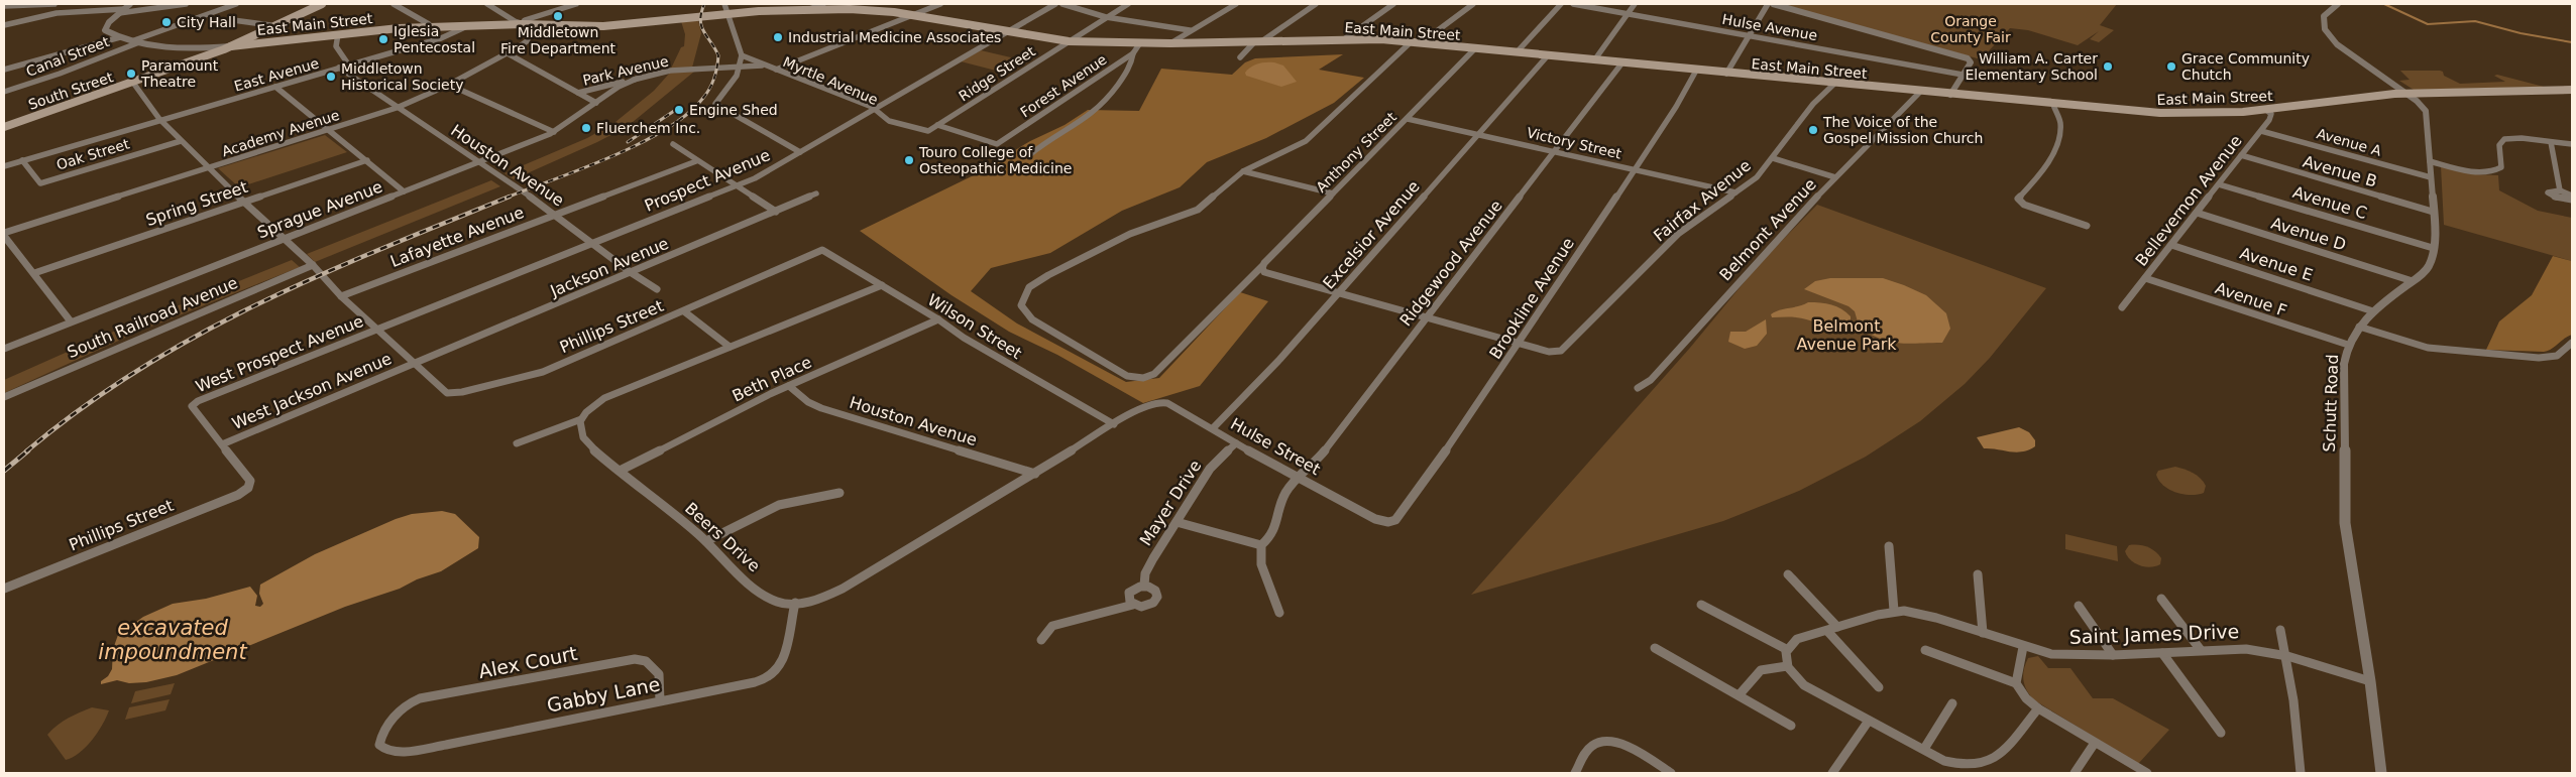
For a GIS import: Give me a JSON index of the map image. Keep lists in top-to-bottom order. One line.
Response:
{"streets":{"main road":["East Main Street","South Street"],"street":["Hulse Avenue","Canal Street","Park Avenue","Ridge Street","East Avenue","Myrtle Avenue","Forest Avenue","Academy Avenue","Avenue A","Victory Street","Anthony Street","Oak Street","Houston Avenue","Avenue B","Prospect Avenue","Fairfax Avenue","Bellevernon Avenue","Avenue C","Spring Street","Sprague Avenue","Belmont Avenue","Avenue D","Excelsior Avenue","Lafayette Avenue","Ridgewood Avenue","Avenue E","Jackson Avenue","Brookline Avenue","Avenue F","South Railroad Avenue","Phillips Street","Wilson Street","West Prospect Avenue","Beth Place","West Jackson Avenue","Schutt Road","Hulse Street","Mayer Drive","Beers Drive","Saint James Drive","Alex Court","Gabby Lane"]},"crossings":[["East Main Street","Ridge Street"],["East Main Street","East Avenue"],["East Main Street","Forest Avenue"],["East Main Street","South Street"],["East Main Street","Academy Avenue"],["East Main Street","Anthony Street"],["East Main Street","Prospect Avenue"],["East Main Street","Fairfax Avenue"],["East Main Street","Bellevernon Avenue"],["East Main Street","Belmont Avenue"],["East Main Street","Excelsior Avenue"],["East Main Street","Ridgewood Avenue"],["East Main Street","Brookline Avenue"],["East Main Street","Schutt Road"],["Park Avenue","Sprague Avenue"],["Ridge Street","Myrtle Avenue"],["Ridge Street","Forest Avenue"],["East Avenue","Oak Street"],["East Avenue","Houston Avenue"],["East Avenue","Phillips Street"],["Myrtle Avenue","Forest Avenue"],["Myrtle Avenue","Prospect Avenue"],["South Street","Phillips Street"],["Academy Avenue","Houston Avenue"],["Academy Avenue","Phillips Street"],["Avenue A","Bellevernon Avenue"],["Avenue A","Schutt Road"],["Victory Street","Anthony Street"],["Victory Street","Fairfax Avenue"],["Victory Street","Excelsior Avenue"],["Victory Street","Ridgewood Avenue"],["Victory Street","Brookline Avenue"],["Oak Street","Phillips Street"],["Houston Avenue","Prospect Avenue"],["Houston Avenue","Sprague Avenue"],["Houston Avenue","Lafayette Avenue"],["Houston Avenue","Jackson Avenue"],["Houston Avenue","Beth Place"],["Houston Avenue","Beers Drive"],["Avenue B","Bellevernon Avenue"],["Avenue B","Schutt Road"],["Prospect Avenue","Phillips Street"],["Prospect Avenue","West Prospect Avenue"],["Fairfax Avenue","Brookline Avenue"],["Bellevernon Avenue","Avenue C"],["Bellevernon Avenue","Avenue D"],["Bellevernon Avenue","Avenue E"],["Bellevernon Avenue","Avenue F"],["Avenue C","Schutt Road"],["Spring Street","Phillips Street"],["Sprague Avenue","Phillips Street"],["Avenue D","Schutt Road"],["Excelsior Avenue","Hulse Street"],["Lafayette Avenue","Phillips Street"],["Ridgewood Avenue","Hulse Street"],["Avenue E","Schutt Road"],["Jackson Avenue","Phillips Street"],["Jackson Avenue","West Jackson Avenue"],["Brookline Avenue","Hulse Street"],["Avenue F","Schutt Road"],["South Railroad Avenue","Phillips Street"],["Phillips Street","Wilson Street"],["Phillips Street","West Prospect Avenue"],["Phillips Street","West Jackson Avenue"],["Wilson Street","Beth Place"],["Wilson Street","Hulse Street"],["West Prospect Avenue","West Jackson Avenue"],["Beth Place","Beers Drive"],["Schutt Road","Saint James Drive"],["Hulse Street","Mayer Drive"],["Beers Drive","Gabby Lane"],["Alex Court","Gabby Lane"]],"water":["excavated impoundment"],"parks":["Orange County Fair","Belmont Avenue Park"],"places":["Middletown Fire Department","City Hall","Industrial Medicine Associates","Iglesia Pentecostal","William A. Carter Elementary School","Grace Community Chutch","Paramount Theatre","Middletown Historical Society","Engine Shed","Fluerchem Inc.","The Voice of the Gospel Mission Church","Touro College of Osteopathic Medicine"]}
